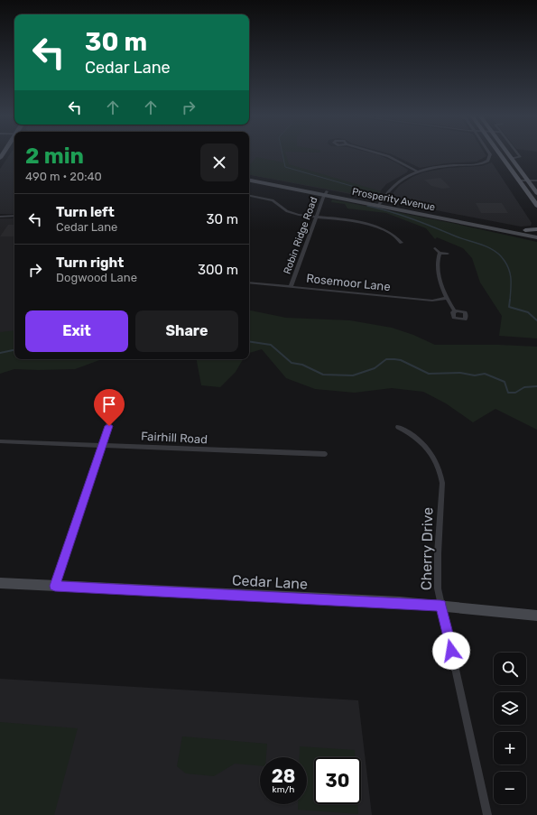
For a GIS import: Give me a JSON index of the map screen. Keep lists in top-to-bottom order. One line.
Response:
{"streets":{"main road":["Prosperity Avenue","Cedar Lane"],"street":["Robin Ridge Road","Rosemoor Lane","Fairhill Road","Cherry Drive"]},"crossings":[["Prosperity Avenue","Robin Ridge Road"],["Robin Ridge Road","Rosemoor Lane"],["Cherry Drive","Cedar Lane"]],"page":{"turn":["30 m","Cedar Lane"],"heading":["2 min","490 m · 20:40"],"list":[{"name":"Turn left","note":"Cedar Lane","value":"30 m"},{"name":"Turn right","note":"Dogwood Lane","value":"300 m"}],"buttons":["Exit","Share"],"map_buttons":["+","−"],"speed":"28 km/h","limit":"30"}}
